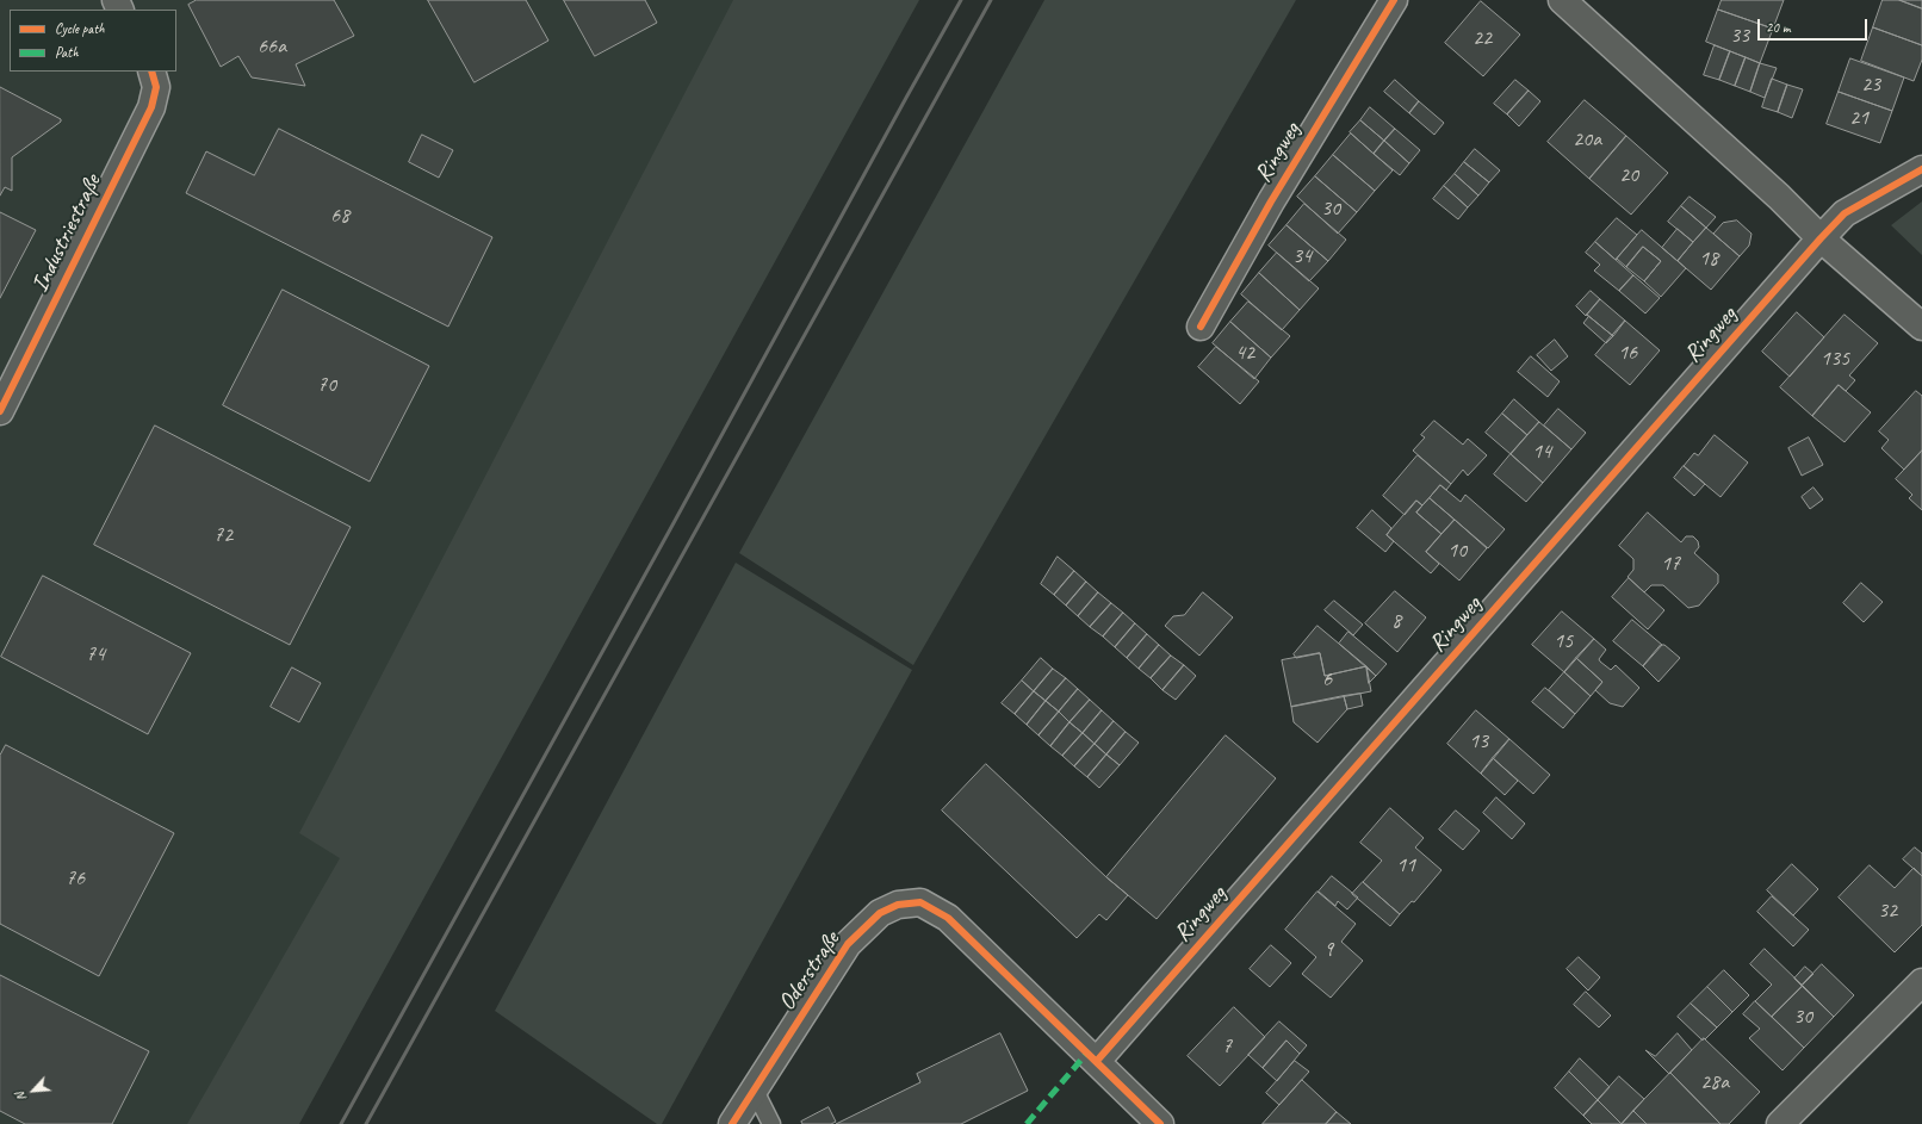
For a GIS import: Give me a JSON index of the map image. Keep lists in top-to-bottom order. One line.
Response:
{"streets":{"street":["Ringweg","Industriestraße","Oderstraße"]},"crossings":[["Ringweg","Oderstraße"]],"house_numbers":["33","22","66a","23","21","20a","20","30","68","34","18","42","16","135","70","14","72","10","17","8","15","74","6","13","11","76","32","9","30","7","28a"],"legend":["Cycle path","Path"],"scale_bar":"20 m","north":"bottom left"}
